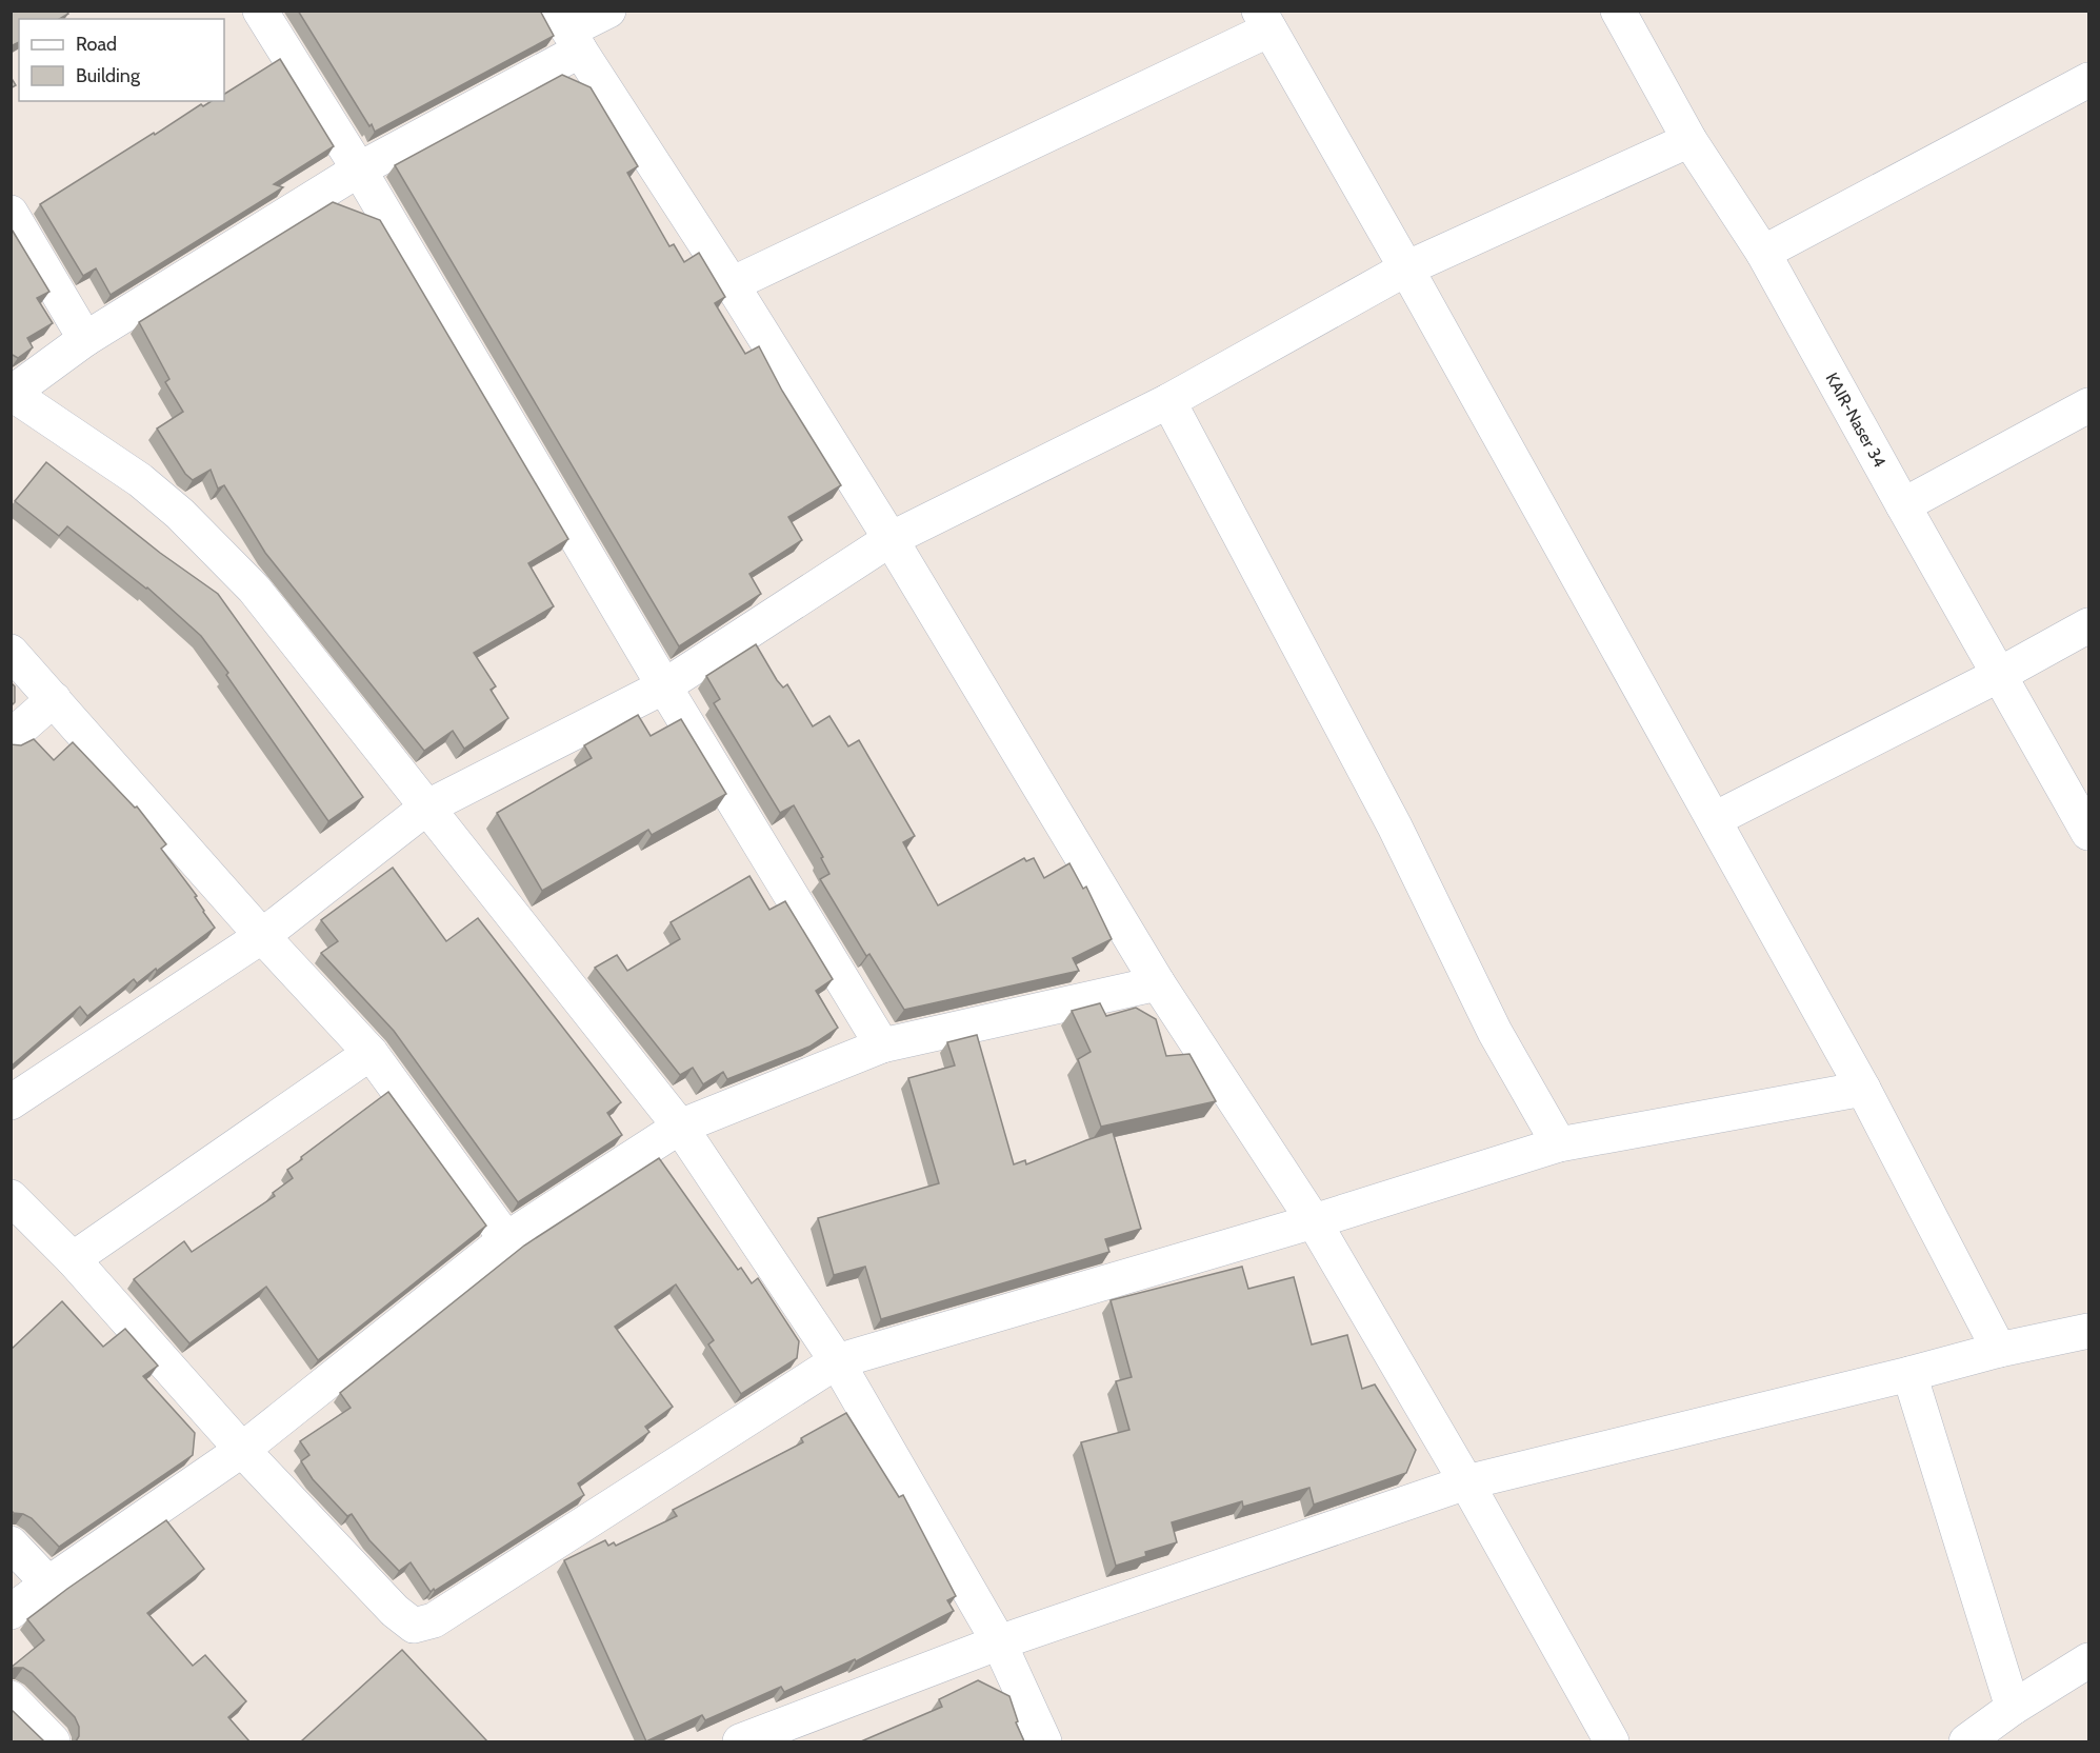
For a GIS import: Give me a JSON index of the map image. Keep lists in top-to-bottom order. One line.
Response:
{"streets":{"street":["KAIR-Naser 34"]},"legend":["Road","Building"]}
